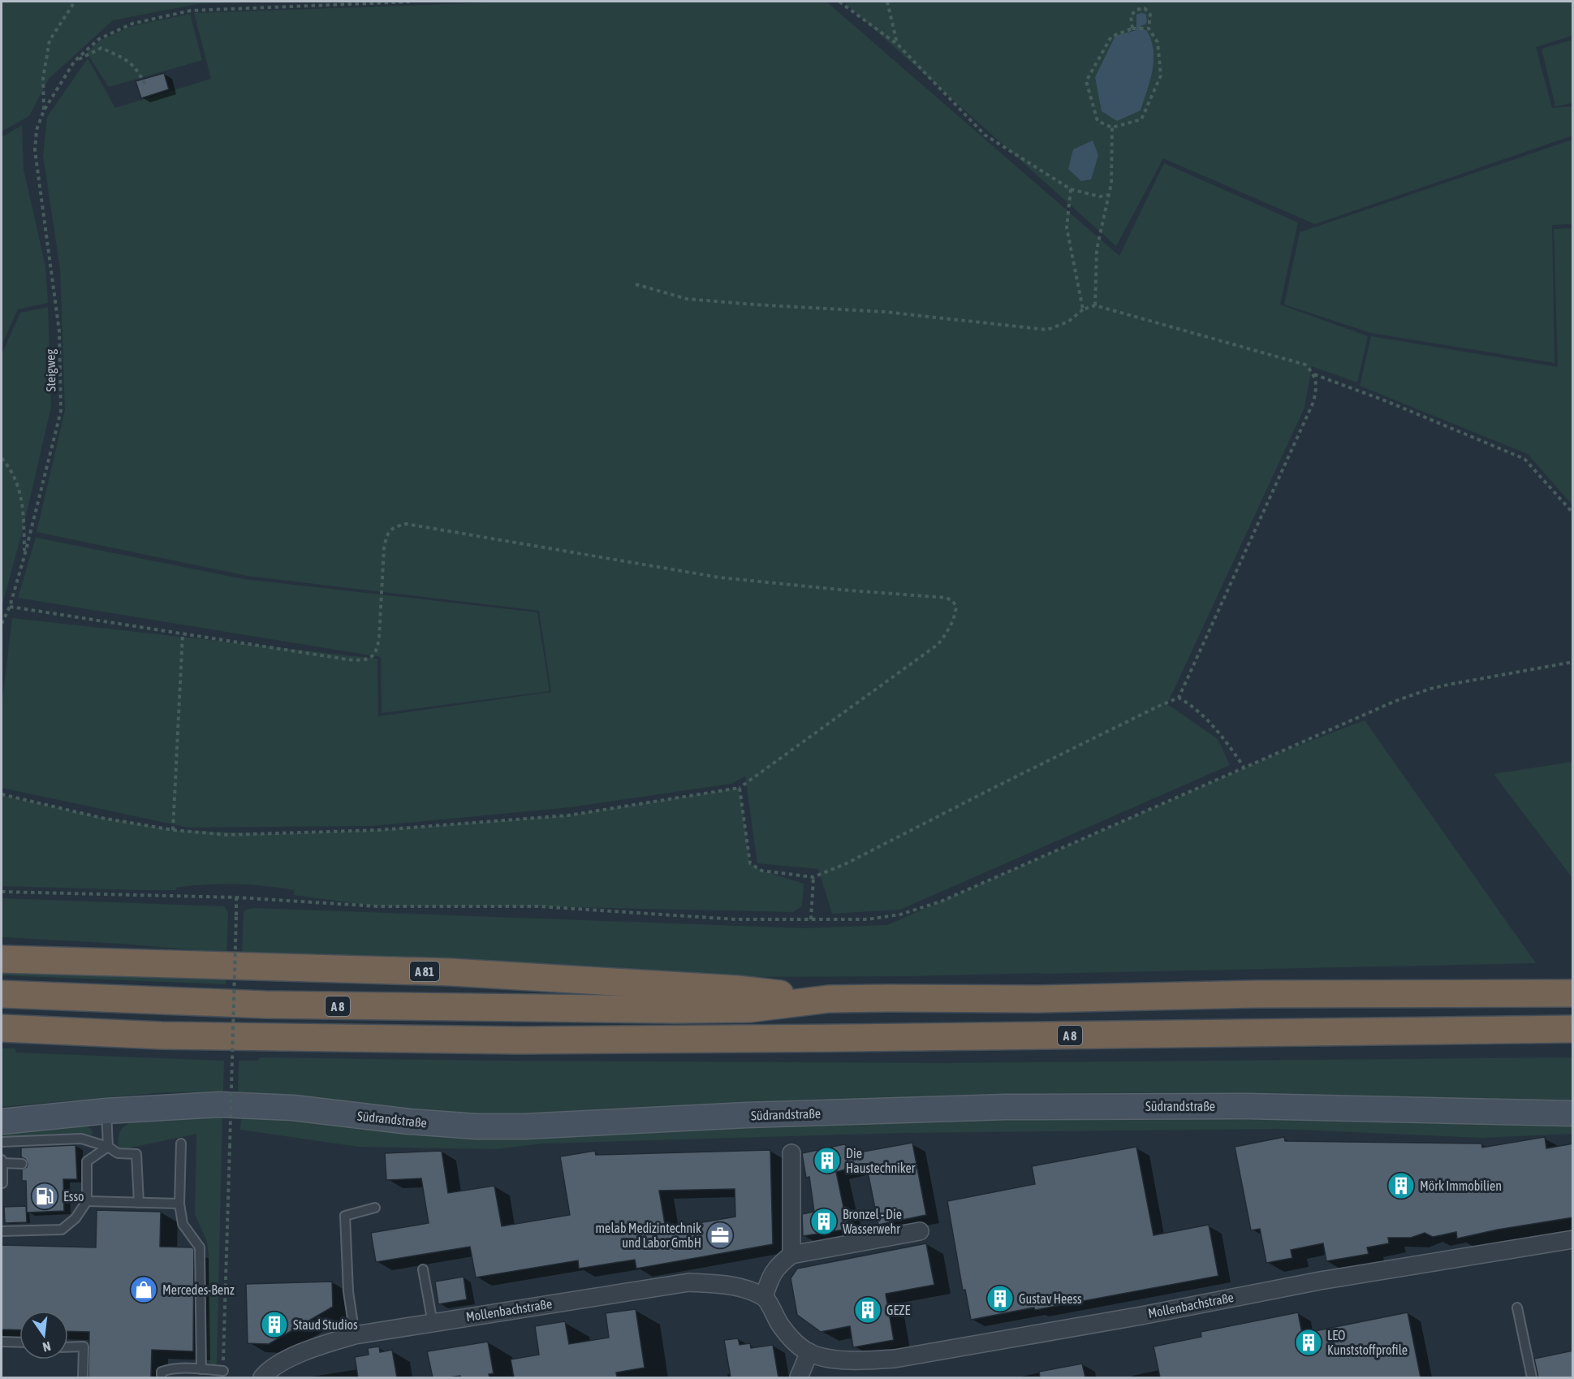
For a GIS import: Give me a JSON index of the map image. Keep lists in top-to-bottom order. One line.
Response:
{"streets":{"highway":["A 81","A 8"],"main road":["Südrandstraße"],"street":["Mollenbachstraße"],"path":["Steigweg"]},"crossings":[["A 81","A 8"]],"places":{"building":["Die Haustechniker","Mörk Immobilien","Bronzel - Die Wasserwehr","Gustav Heess","GEZE","Staud Studios","LEO Kunststoffprofile"],"fuel station":["Esso"],"office":["melab Medizintechnik und Labor GmbH"],"shop":["Mercedes-Benz"]},"north":"bottom"}
